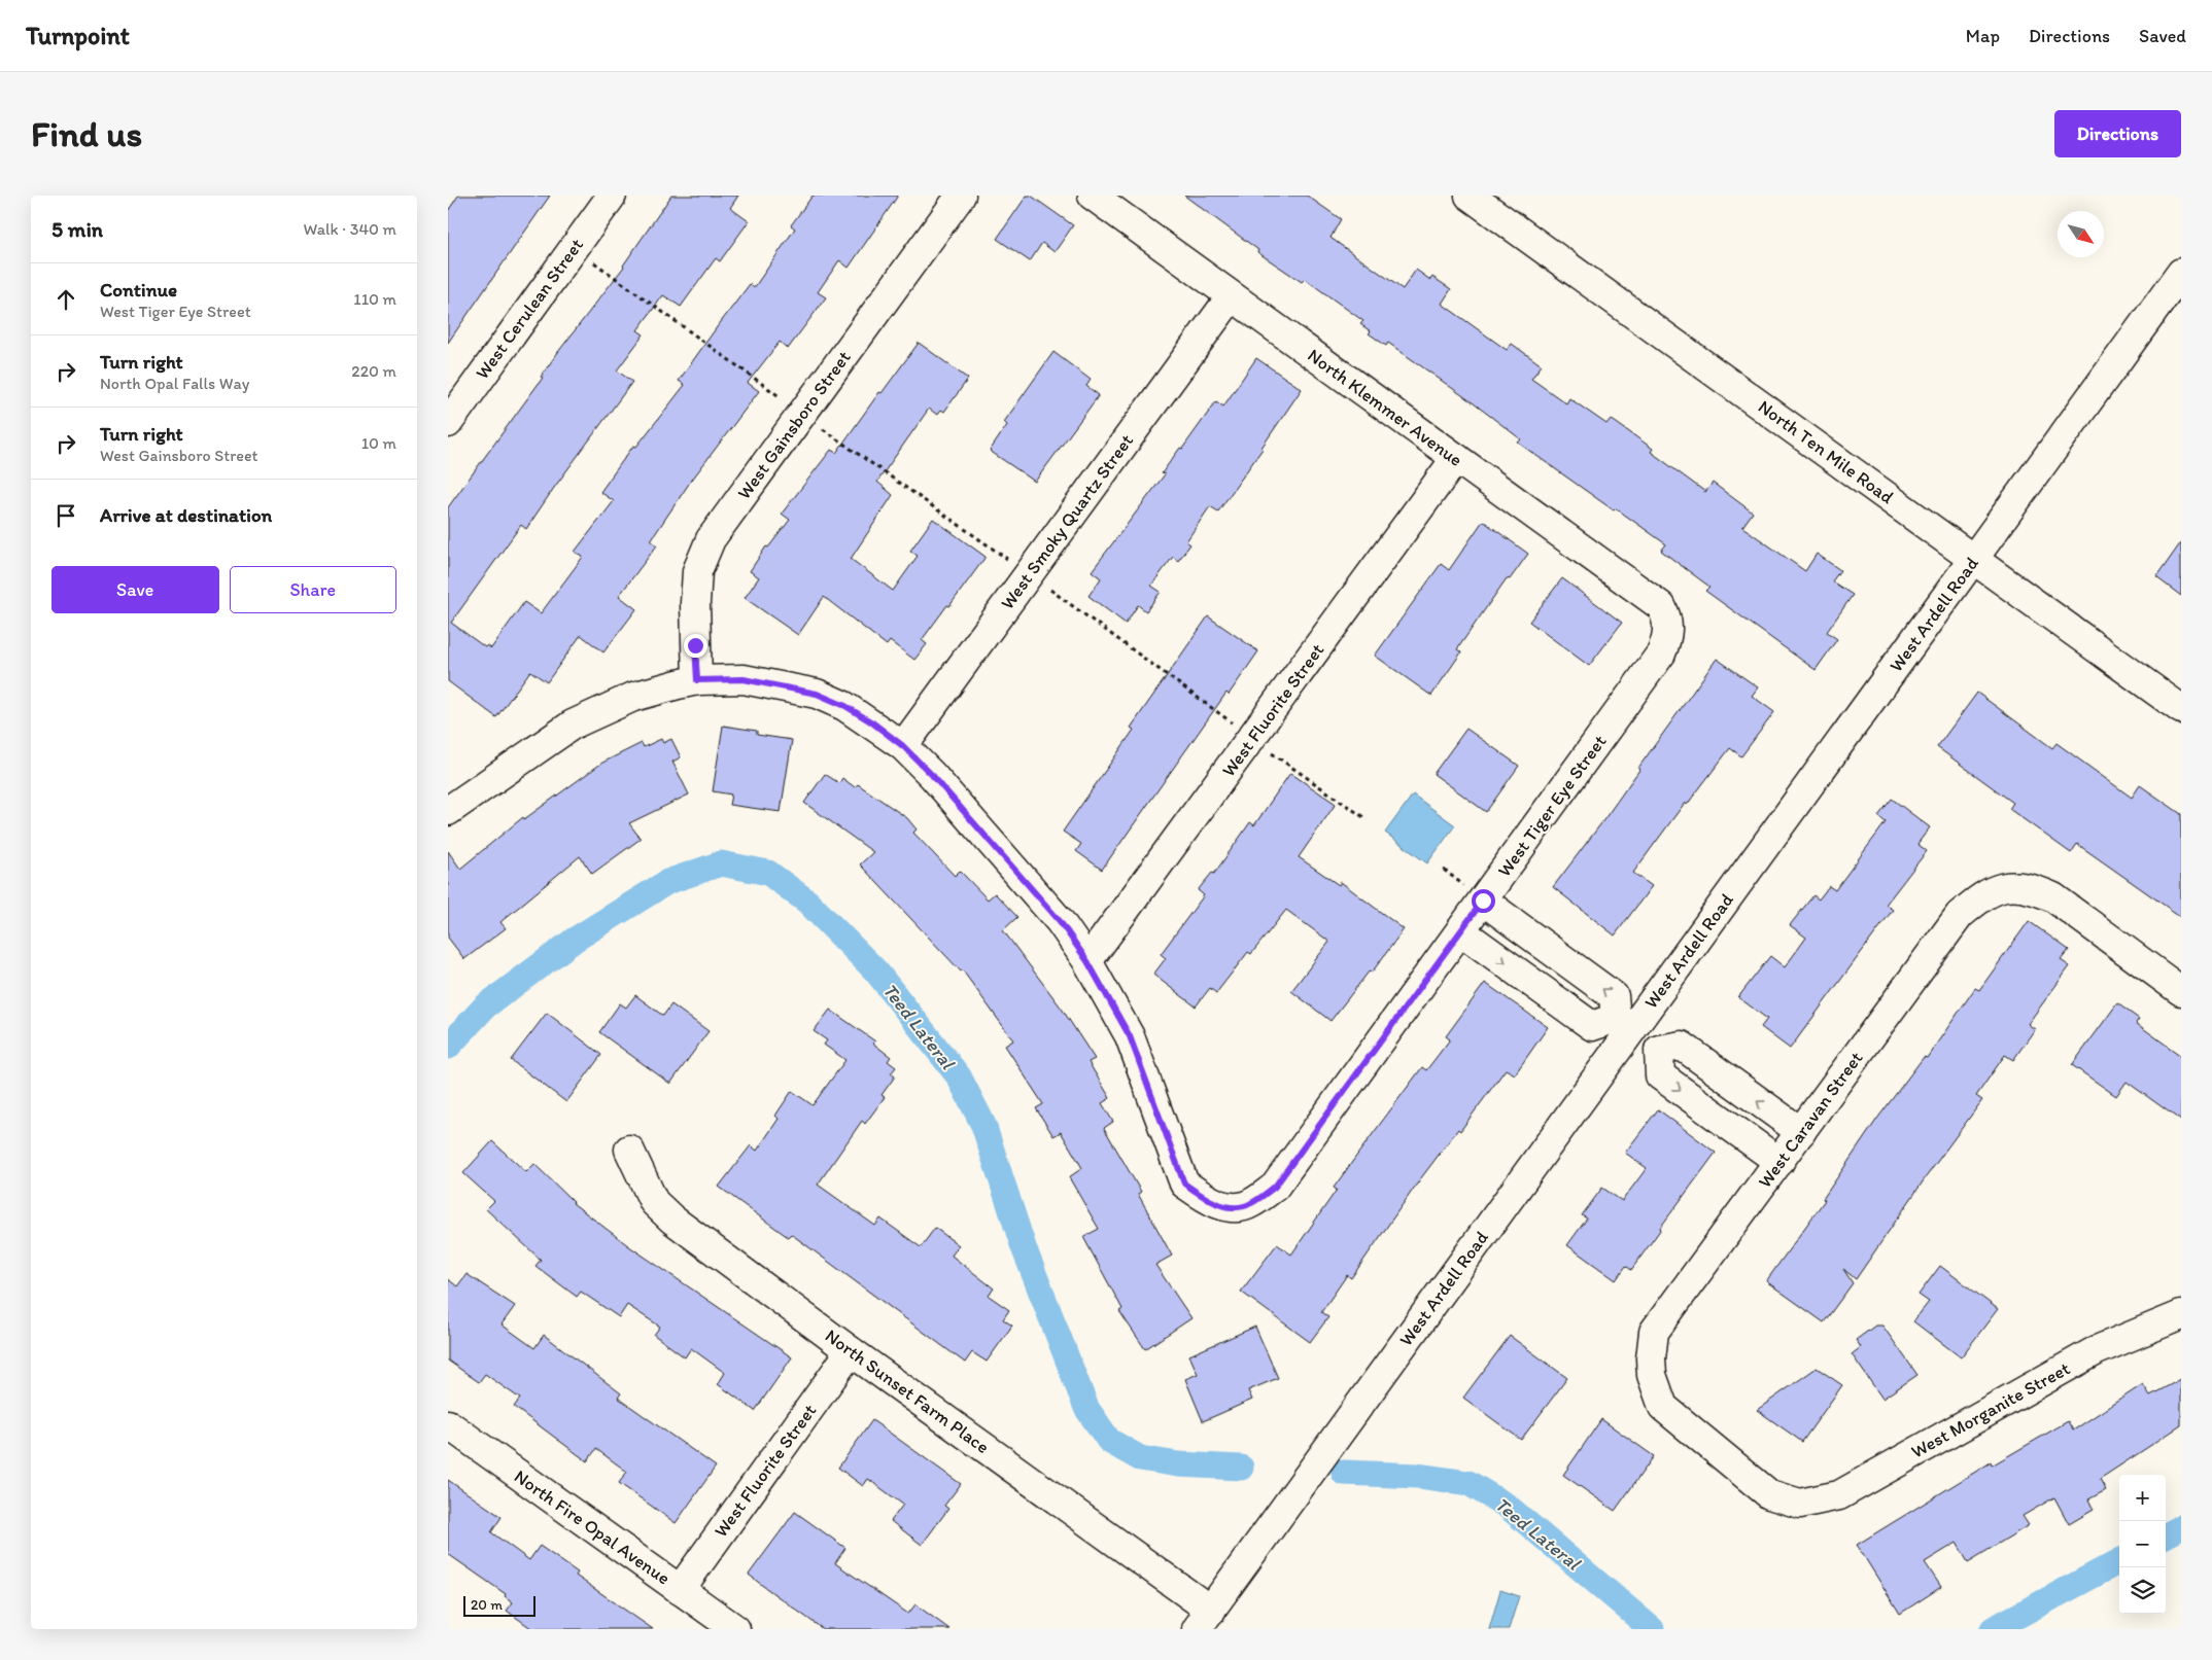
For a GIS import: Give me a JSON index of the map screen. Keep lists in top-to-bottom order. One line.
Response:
{"streets":{"street":["West Cerulean Street","North Klemmer Avenue","West Gainsboro Street","North Ten Mile Road","West Smoky Quartz Street","West Ardell Road","West Fluorite Street","West Tiger Eye Street","West Caravan Street","North Sunset Farm Place","West Morganite Street","North Fire Opal Avenue"]},"crossings":[["North Klemmer Avenue","West Smoky Quartz Street"],["North Klemmer Avenue","West Fluorite Street"],["North Klemmer Avenue","West Tiger Eye Street"],["North Ten Mile Road","West Ardell Road"],["West Ardell Road","North Sunset Farm Place"],["West Fluorite Street","West Tiger Eye Street"],["West Fluorite Street","North Sunset Farm Place"],["West Fluorite Street","North Fire Opal Avenue"],["West Caravan Street","West Morganite Street"]],"water":["Teed Lateral"],"scale_bar":"20 m","north":"bottom right","page":{"header":"Turnpoint","nav":["Map","Directions","Saved"],"buttons":["Directions",["Save","Share"]],"title":"Find us","heading":["5 min","Walk · 340 m"],"list":[["Continue","West Tiger Eye Street","110 m"],["Turn right","North Opal Falls Way","220 m"],["Turn right","West Gainsboro Street","10 m"],"Arrive at destination"],"map_buttons":["+","−"],"scale":"20 m"}}
